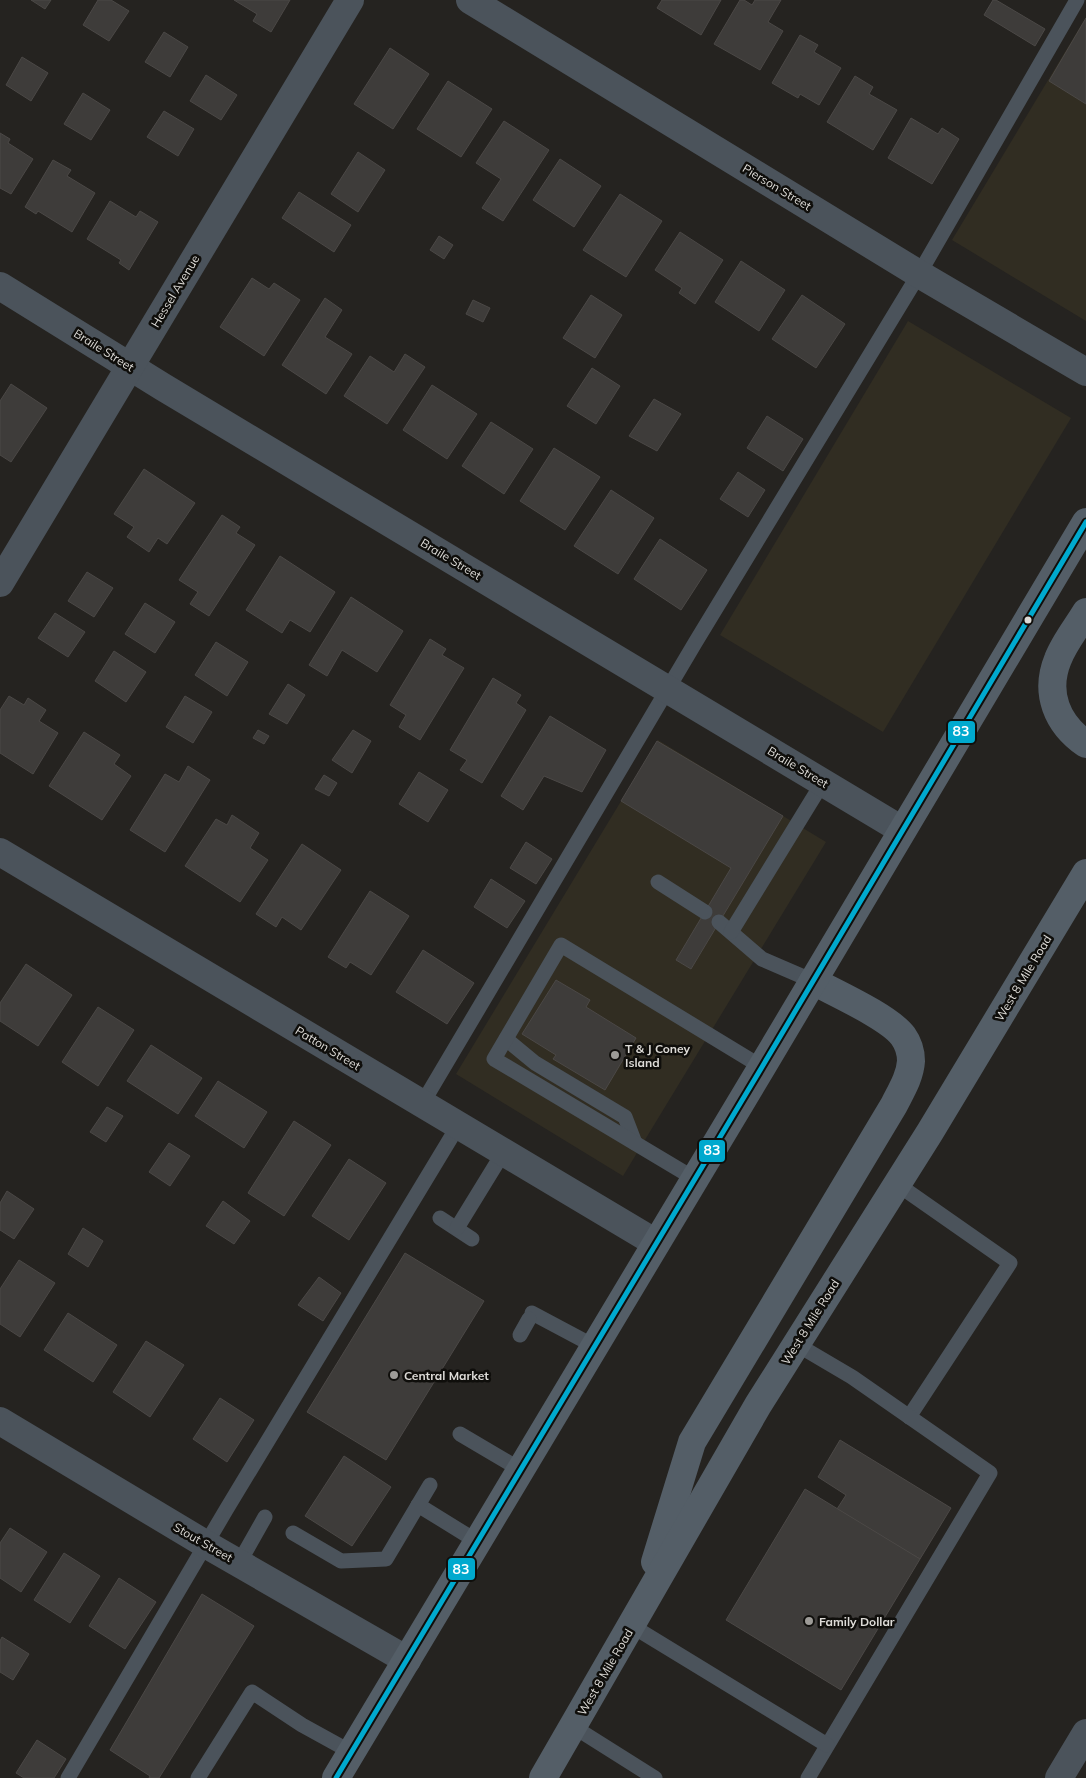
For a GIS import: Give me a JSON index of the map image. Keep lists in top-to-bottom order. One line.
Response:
{"streets":{"highway":["West 8 Mile Road"],"street":["Pierson Street","Hessel Avenue","Braile Street","Patton Street","Stout Street"]},"crossings":[["Hessel Avenue","Braile Street"]],"places":["T & J Coney Island","Central Market","Family Dollar"],"lines":["transit line 83"]}
